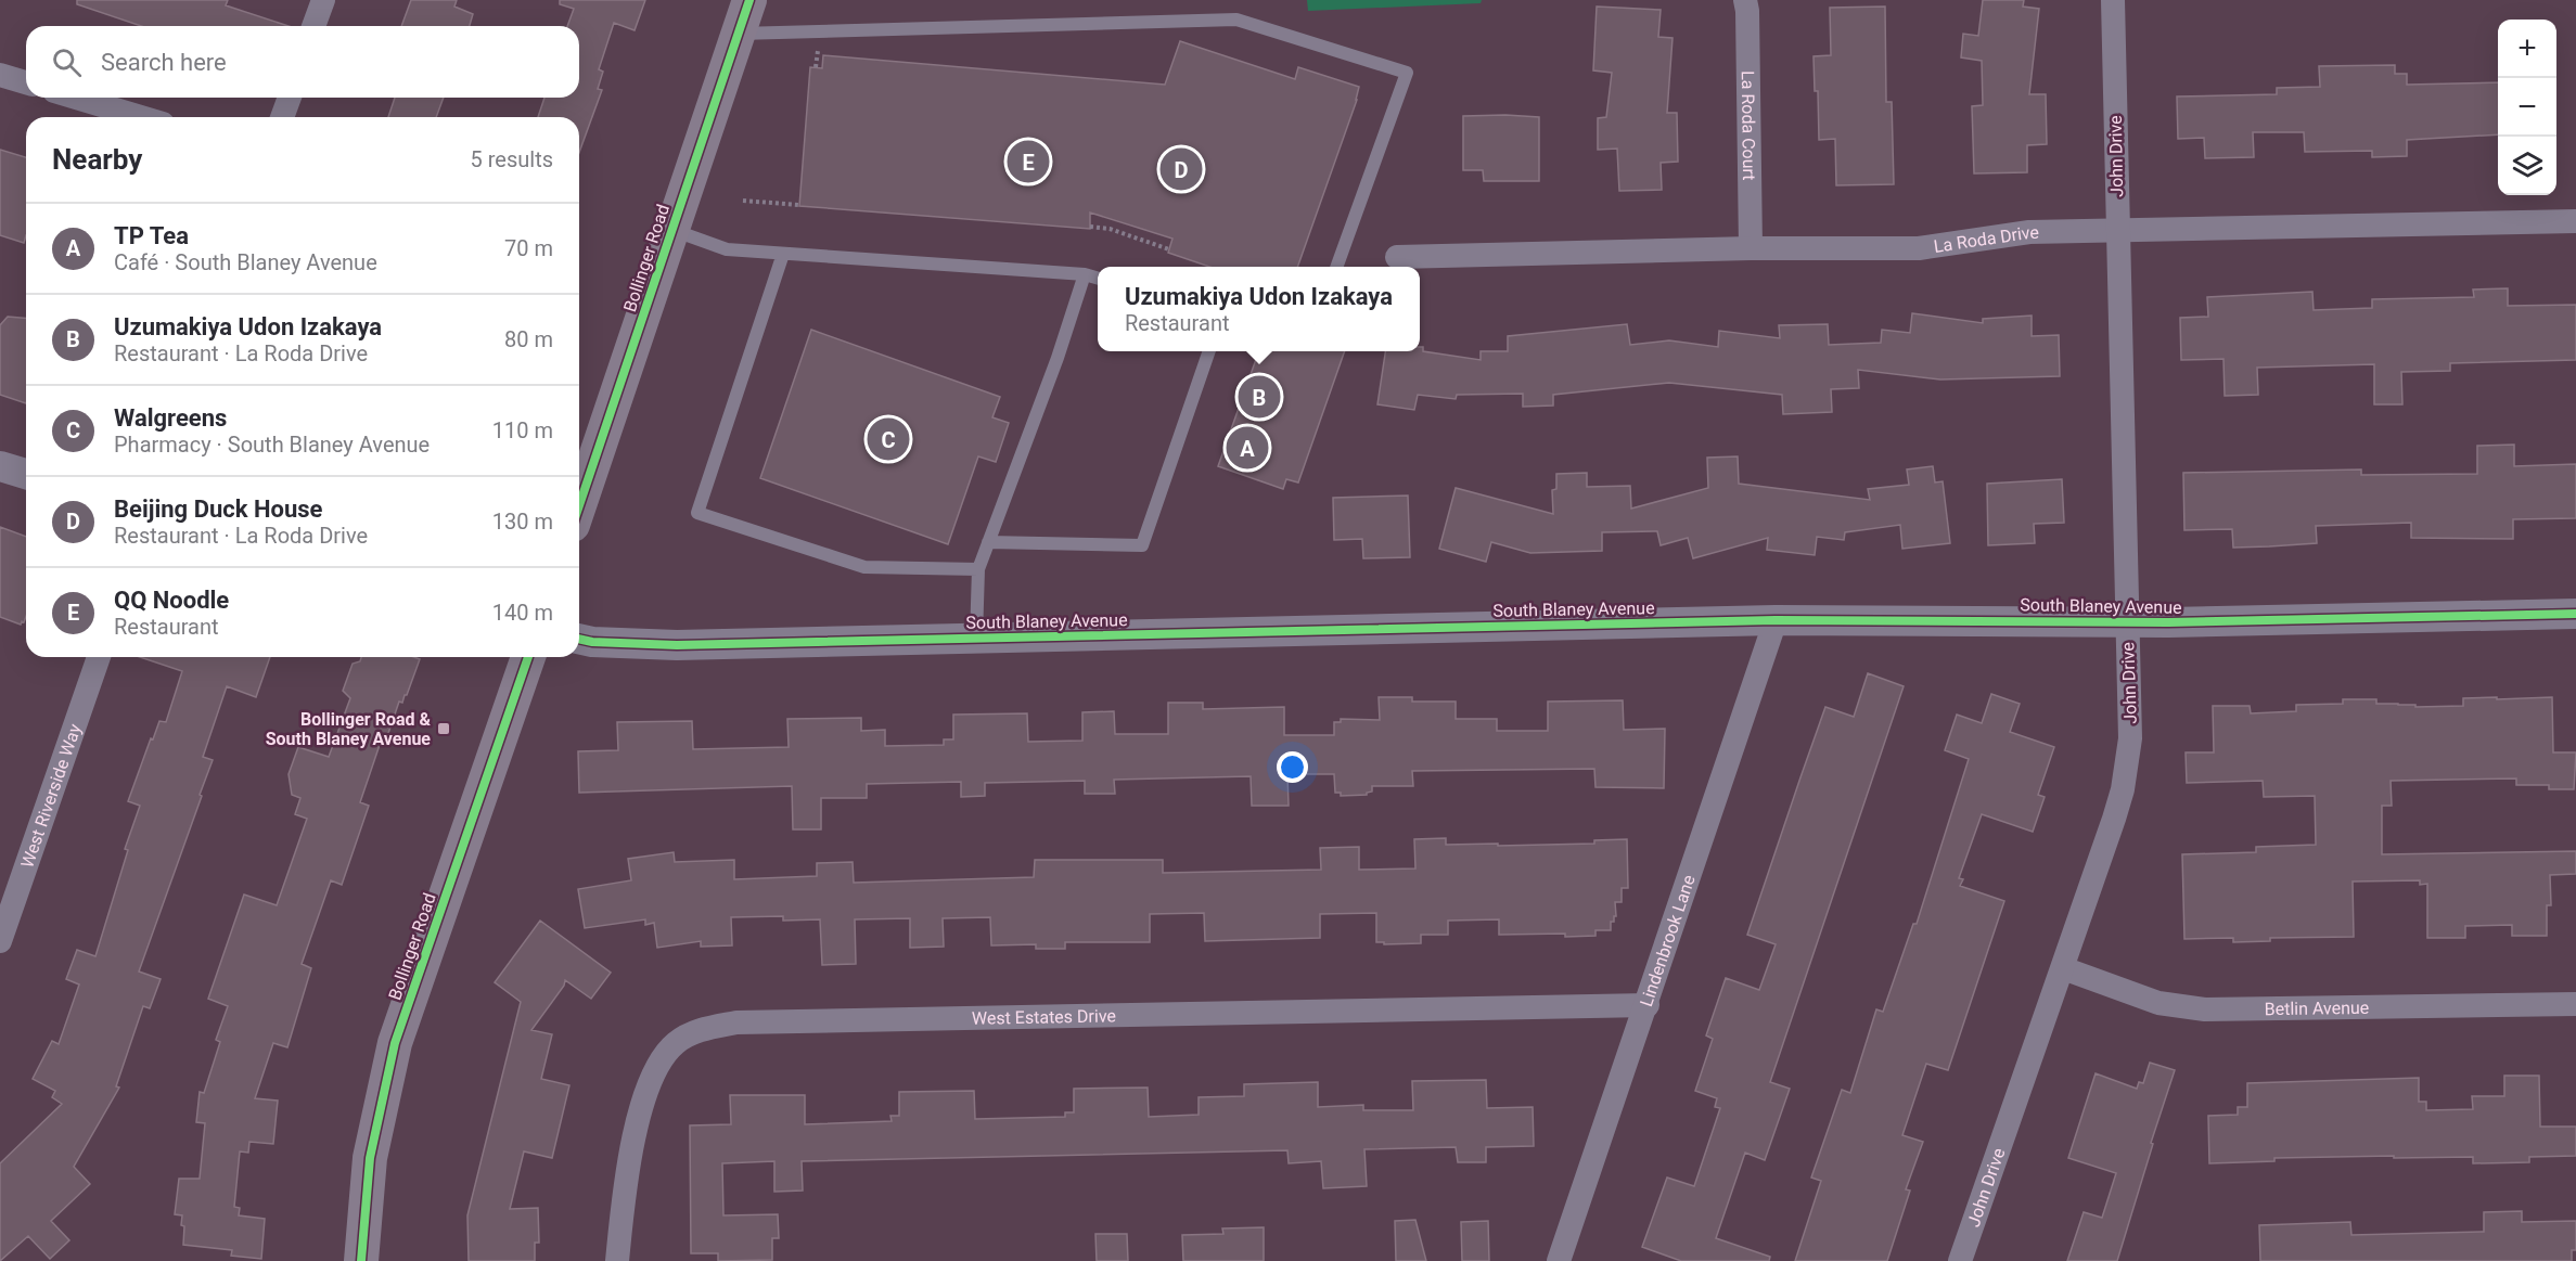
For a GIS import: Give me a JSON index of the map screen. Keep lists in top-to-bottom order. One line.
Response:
{"streets":{"main road":["Bollinger Road"],"street":["La Roda Court","John Drive","La Roda Drive","South Blaney Avenue","West Riverside Way","Lindenbrook Lane","Betlin Avenue","West Estates Drive"]},"crossings":[["La Roda Court","La Roda Drive"],["John Drive","La Roda Drive"],["John Drive","South Blaney Avenue"],["John Drive","Betlin Avenue"],["South Blaney Avenue","Lindenbrook Lane"],["Lindenbrook Lane","West Estates Drive"]],"places":{"transit":["Bollinger Road & South Blaney Avenue"]},"page":{"map_buttons":["+","−"],"search":"Search here","heading":["Nearby","5 results"],"pins":["E","D","B","C","A"],"list":[{"mark":"A","name":"TP Tea","note":"Café · South Blaney Avenue","value":"70 m"},{"mark":"B","name":"Uzumakiya Udon Izakaya","note":"Restaurant · La Roda Drive","value":"80 m"},{"mark":"C","name":"Walgreens","note":"Pharmacy · South Blaney Avenue","value":"110 m"},{"mark":"D","name":"Beijing Duck House","note":"Restaurant · La Roda Drive","value":"130 m"},{"mark":"E","name":"QQ Noodle","note":"Restaurant","value":"140 m"}],"popup":["Uzumakiya Udon Izakaya","Restaurant"]}}
